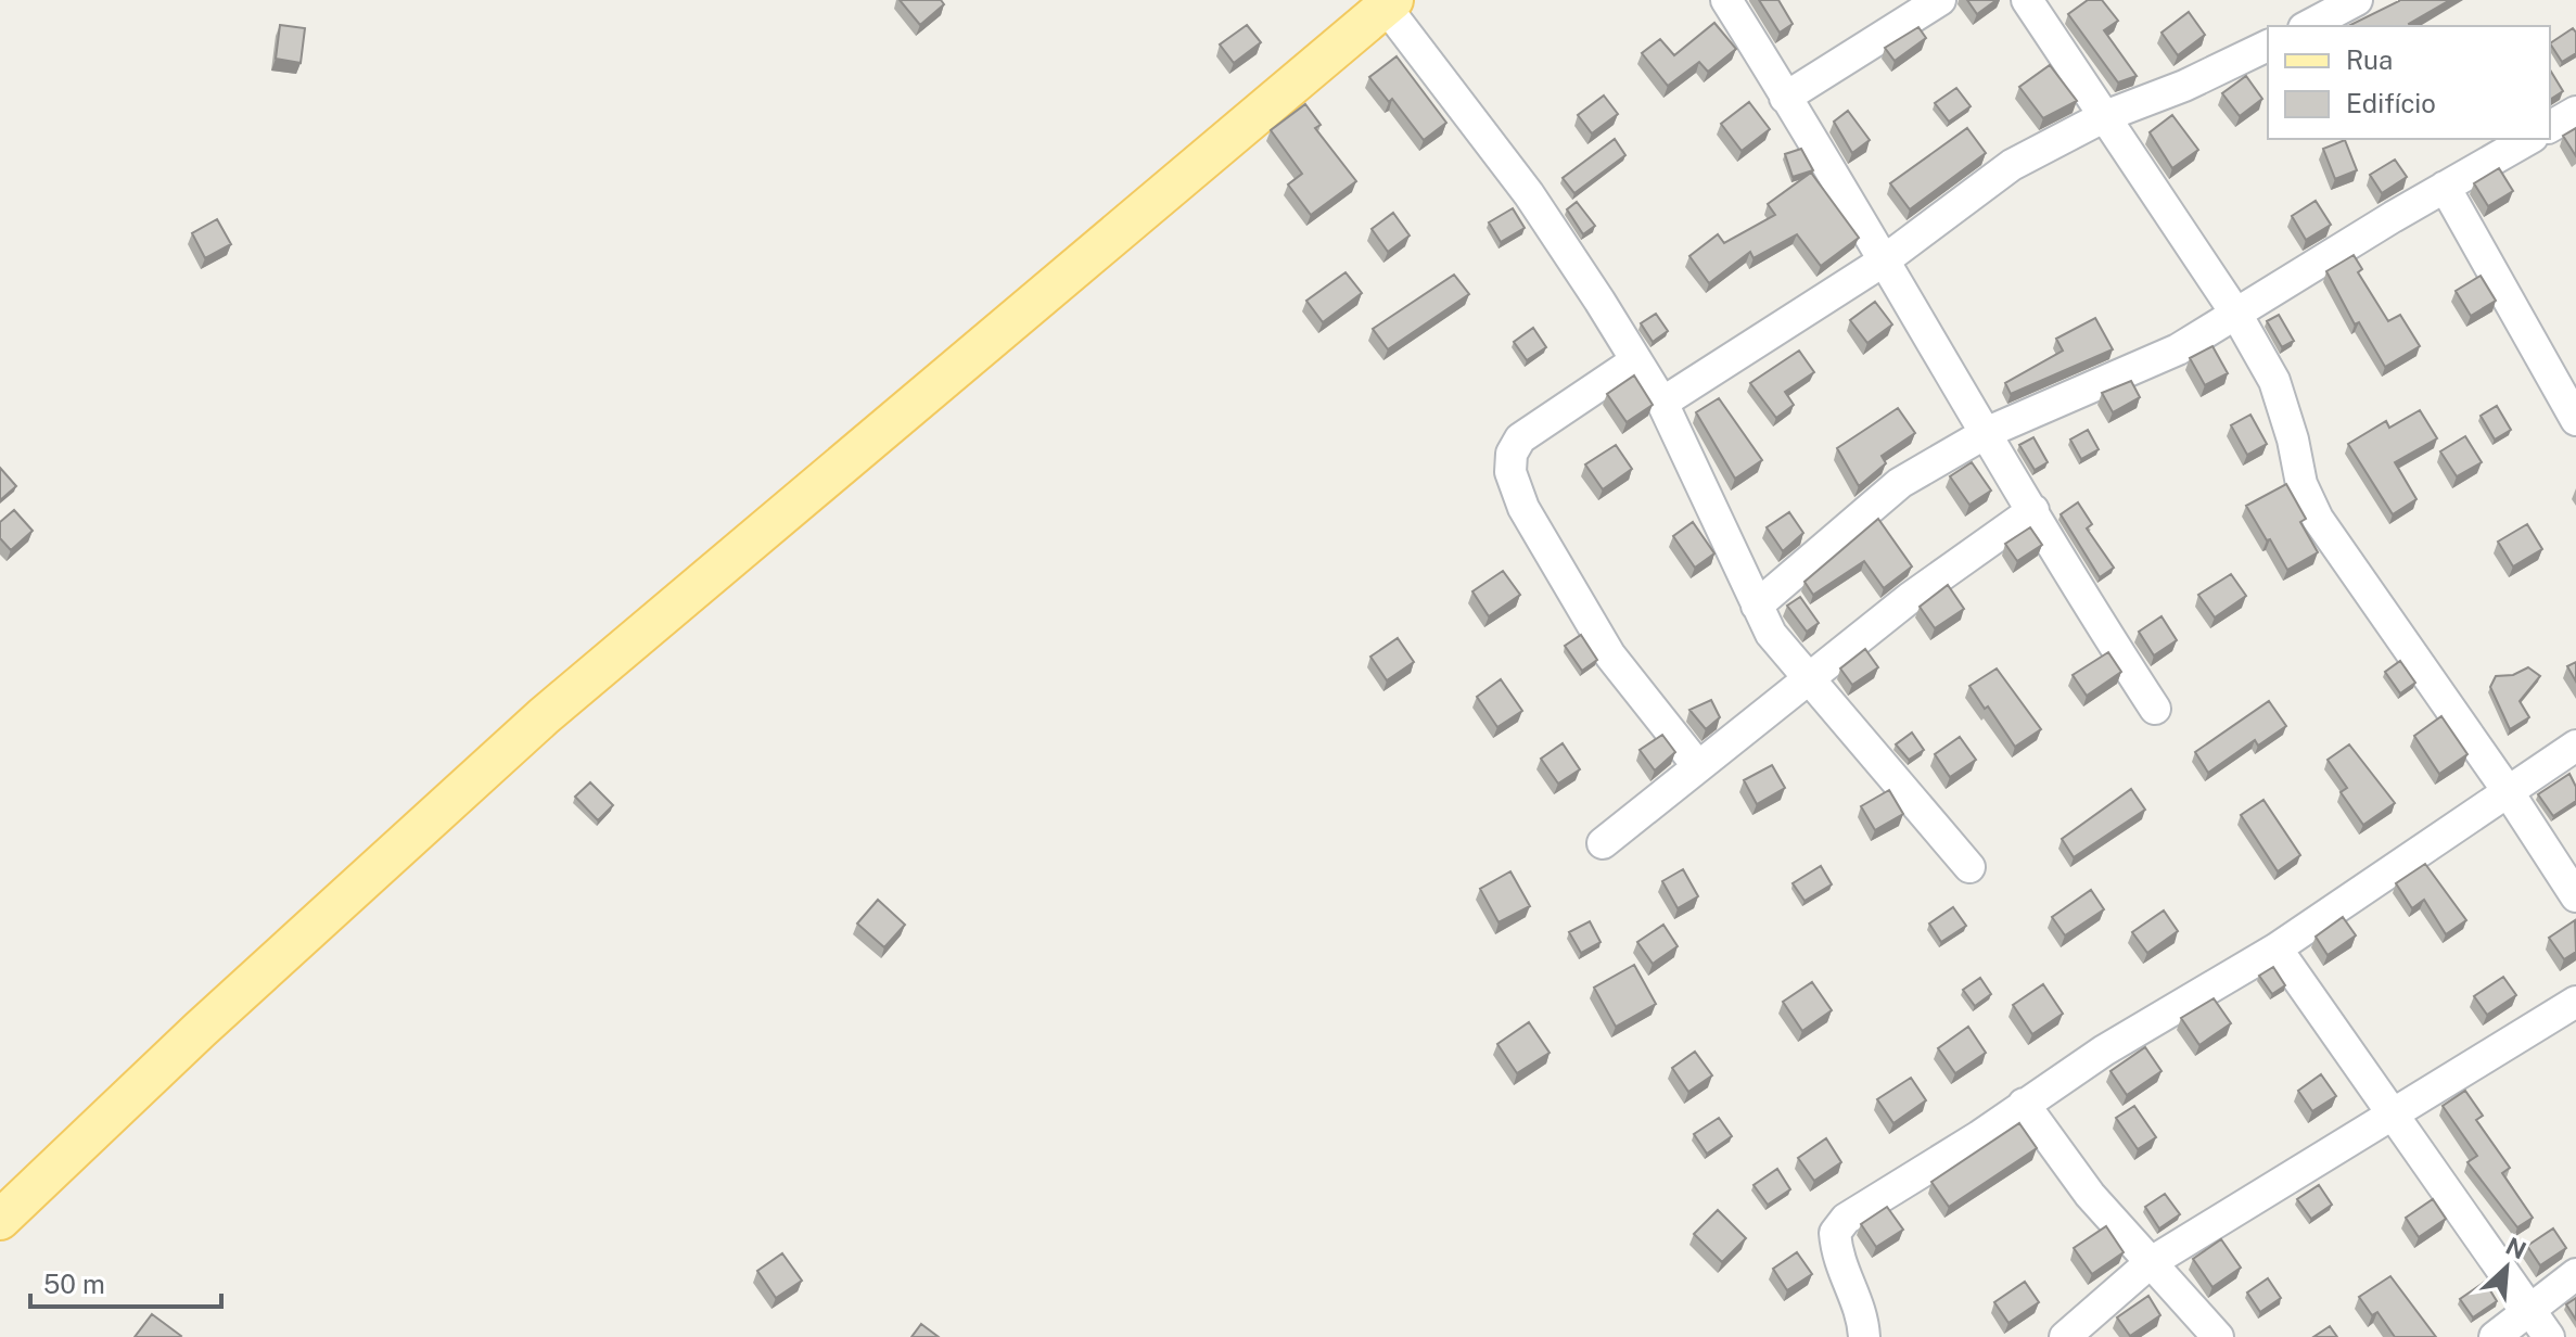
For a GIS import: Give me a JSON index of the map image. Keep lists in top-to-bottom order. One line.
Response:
{"legend":["Rua","Edifício"],"scale_bar":"50 m","north":"top right"}
